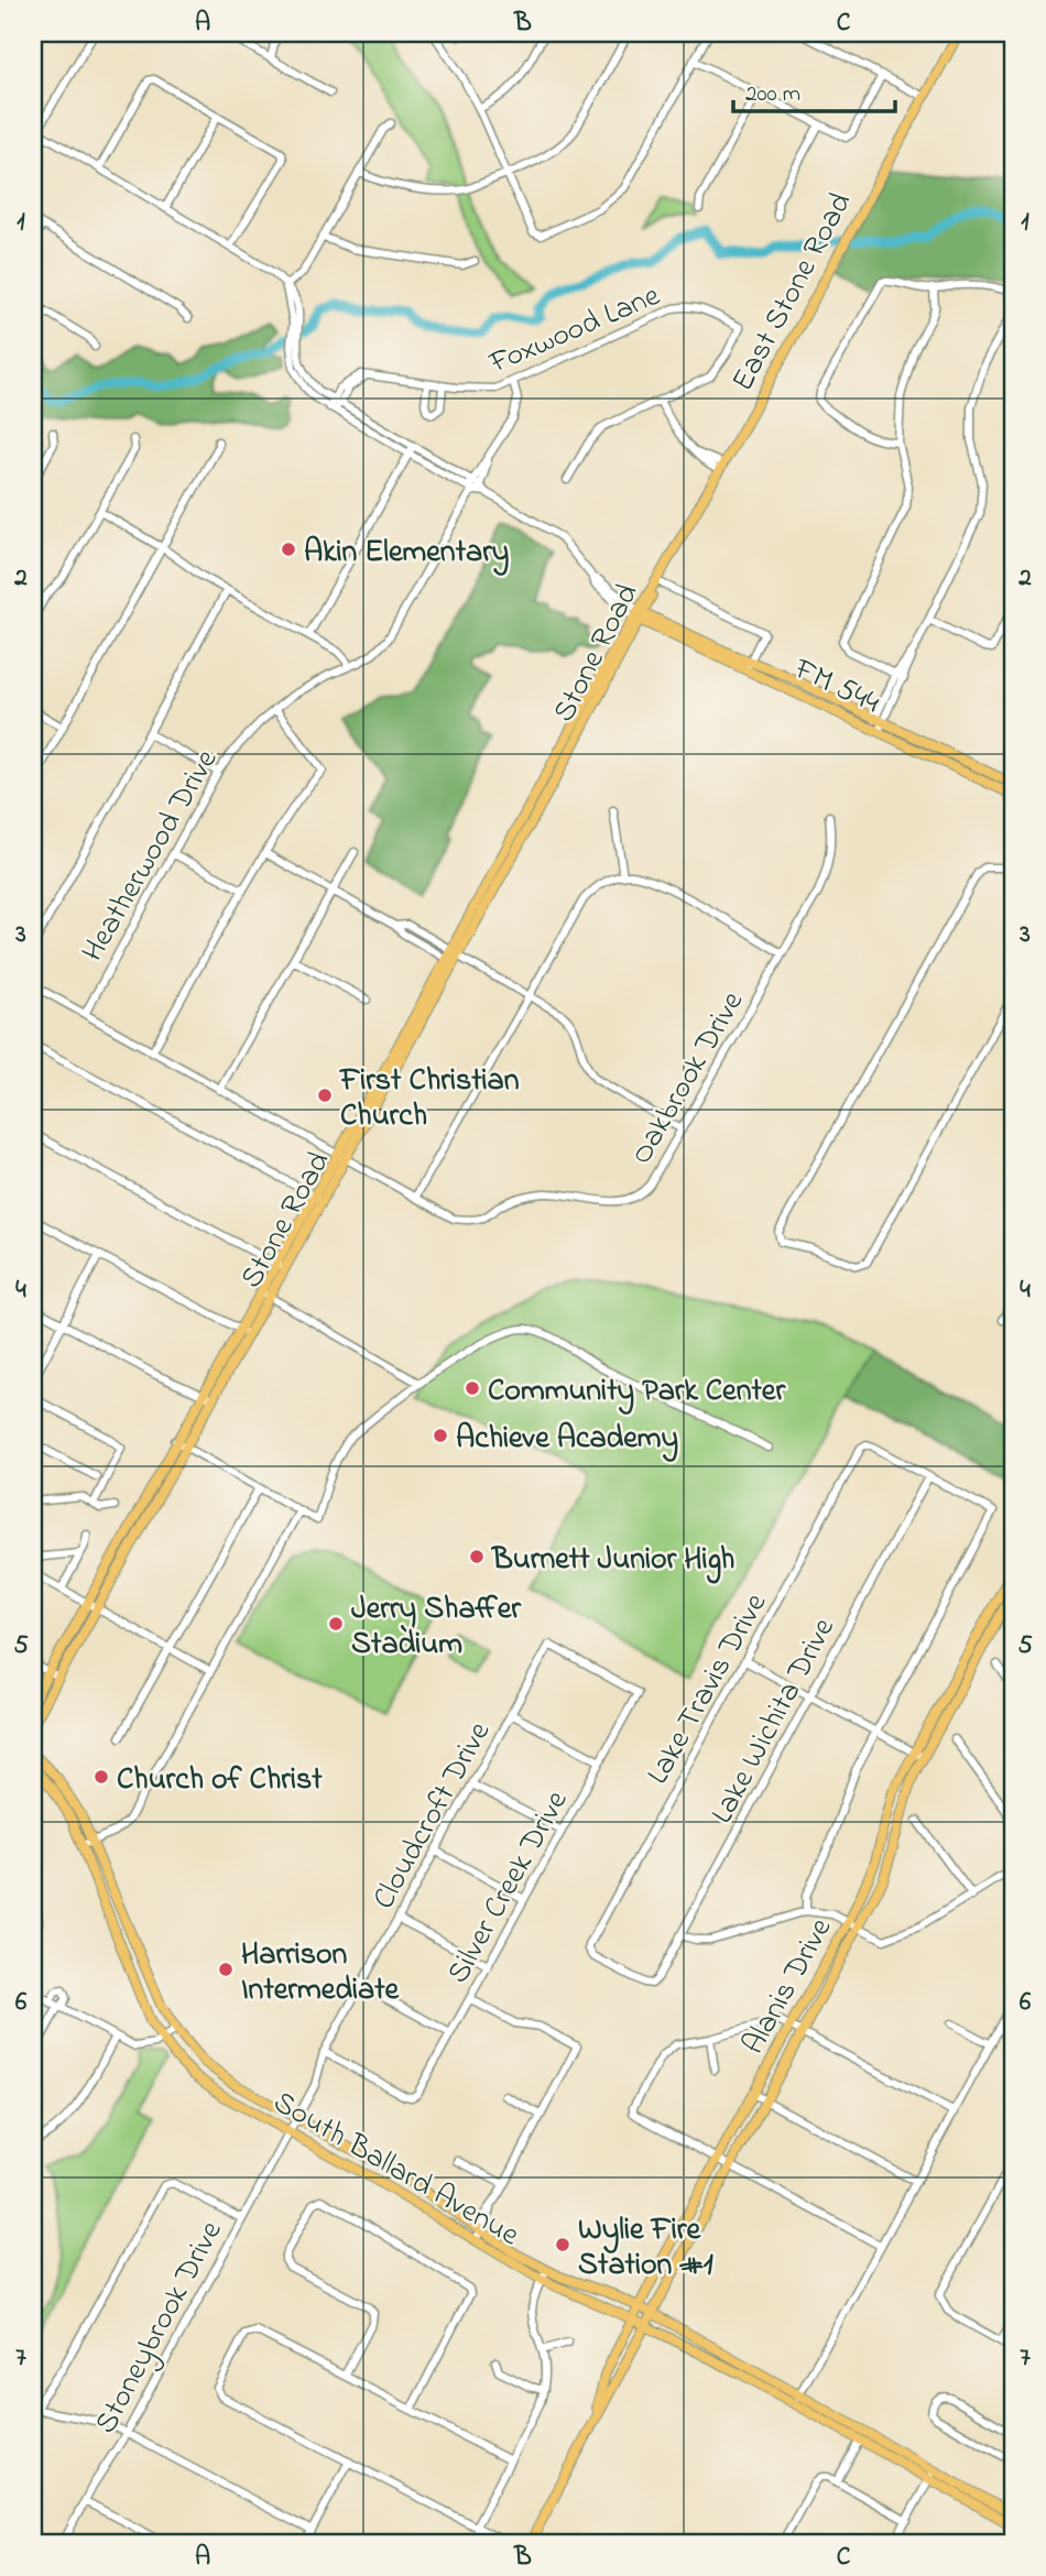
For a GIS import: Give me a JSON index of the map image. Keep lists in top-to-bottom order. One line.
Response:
{"streets":{"main road":["East Stone Road","Stone Road","FM 544","Alanis Drive","South Ballard Avenue"],"street":["Foxwood Lane","Heatherwood Drive","Oakbrook Drive","Lake Travis Drive","Lake Wichita Drive","Cloudcroft Drive","Silver Creek Drive","Stoneybrook Drive"]},"crossings":[["East Stone Road","Stone Road"],["Foxwood Lane","Heatherwood Drive"],["Stone Road","FM 544"],["Stone Road","Oakbrook Drive"],["Heatherwood Drive","Oakbrook Drive"],["Lake Travis Drive","Lake Wichita Drive"],["Cloudcroft Drive","Silver Creek Drive"],["Cloudcroft Drive","South Ballard Avenue"],["Cloudcroft Drive","Stoneybrook Drive"],["Alanis Drive","South Ballard Avenue"],["South Ballard Avenue","Stoneybrook Drive"]],"places":["Akin Elementary","First Christian Church","Community Park Center","Achieve Academy","Burnett Junior High","Jerry Shaffer Stadium","Church of Christ","Harrison Intermediate","Wylie Fire Station #1"],"scale_bar":"200 m","grid":{"columns":["A","B","C"],"rows":["1","2","3","4","5","6","7"]}}
